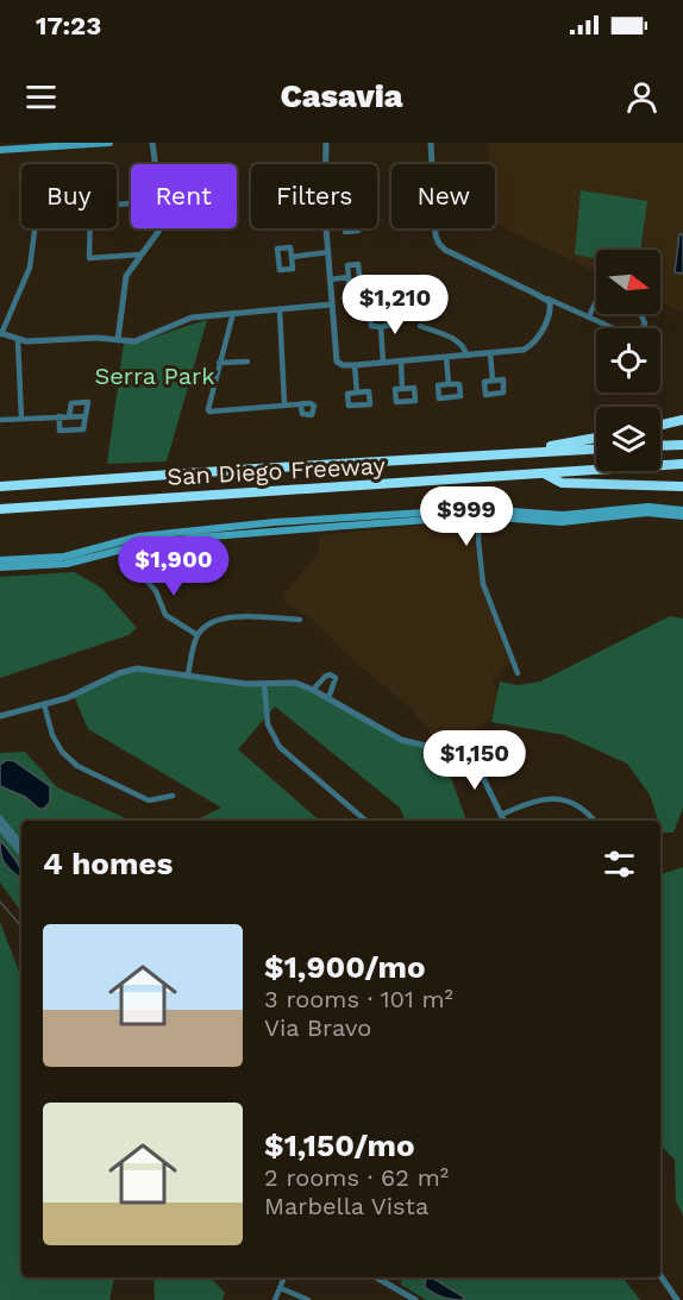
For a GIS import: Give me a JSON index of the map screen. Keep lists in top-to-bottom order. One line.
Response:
{"streets":{"highway":["San Diego Freeway"]},"parks":["Serra Park"],"north":"right","page":{"status":"17:23","header":"Casavia","chip":["Buy","Rent","Filters","New"],"price":["$1,210","$999","$1,900","$1,150"],"heading":"4 homes","list":[{"name":"$1,900/mo","note":"3 rooms · 101 m² · Via Bravo"},{"name":"$1,150/mo","note":"2 rooms · 62 m² · Marbella Vista"}]}}
